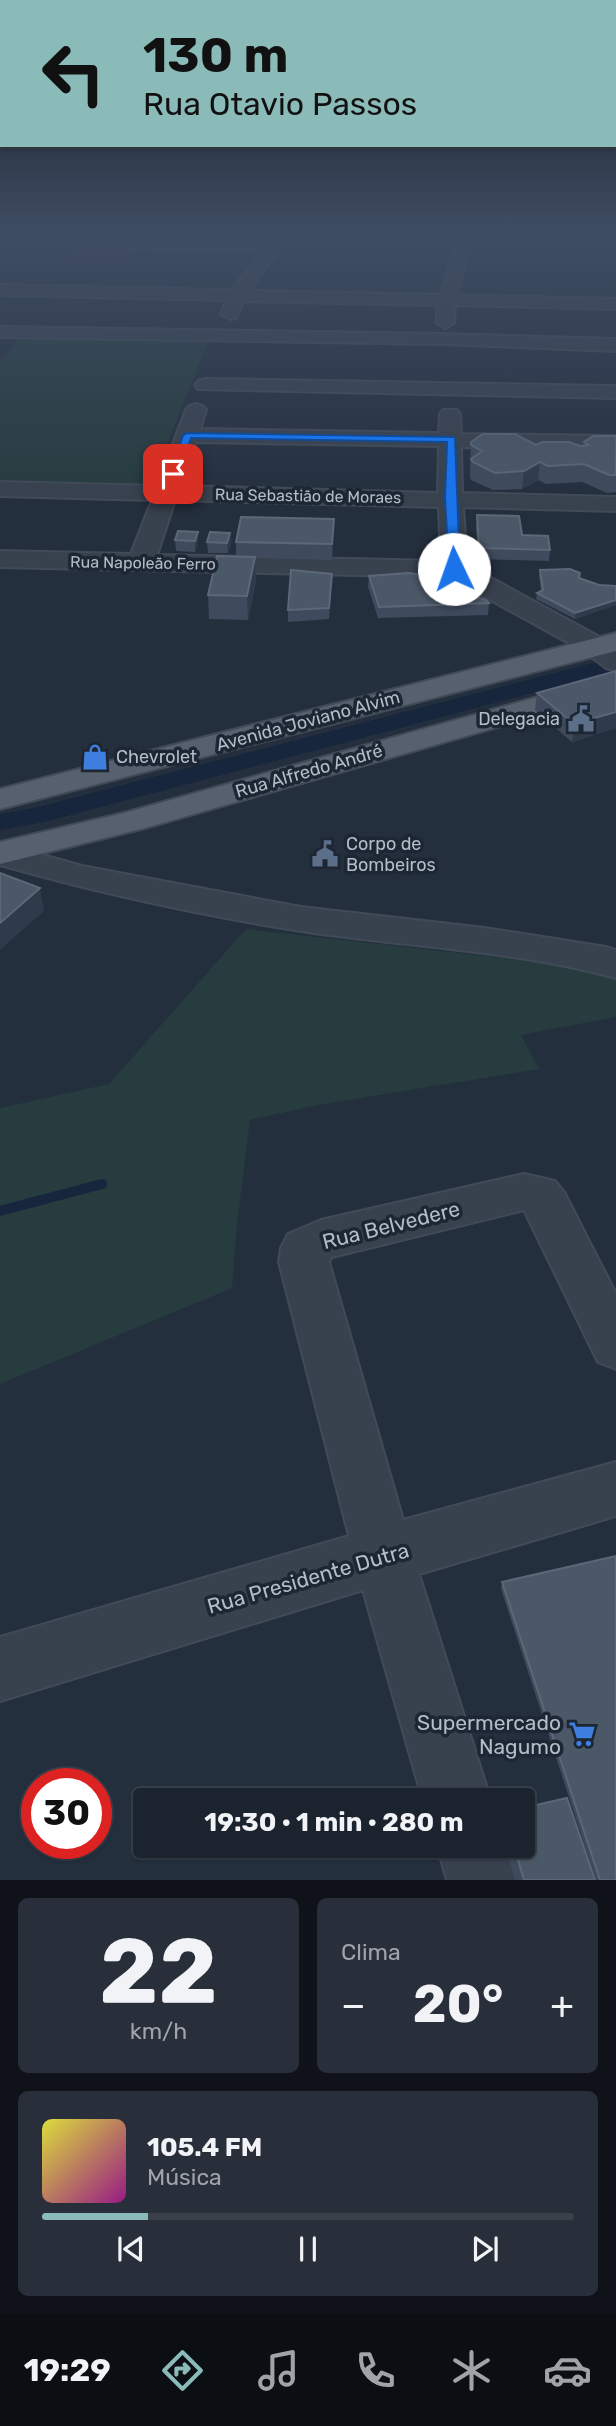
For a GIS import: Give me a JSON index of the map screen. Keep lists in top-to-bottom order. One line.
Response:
{"streets":{"main road":["Avenida Joviano Alvim","Rua Alfredo André"],"street":["Rua Sebastião de Moraes","Rua Napoleão Ferro","Rua Belvedere","Rua Presidente Dutra"]},"crossings":[["Avenida Joviano Alvim","Rua Alfredo André"],["Rua Belvedere","Rua Presidente Dutra"]],"places":{"public building":["Delegacia","Corpo de Bombeiros"],"shop":["Chevrolet"],"supermarket":["Supermercado Nagumo"]},"page":{"turn":["130 m","Rua Otavio Passos"],"limit":"30","trip":"19:30 · 1 min · 280 m","tile":[["22","km/h"],"Clima"],"heat":["−","20°","+"],"song":["105.4 FM","Música"],"tabs":"19:29"}}
